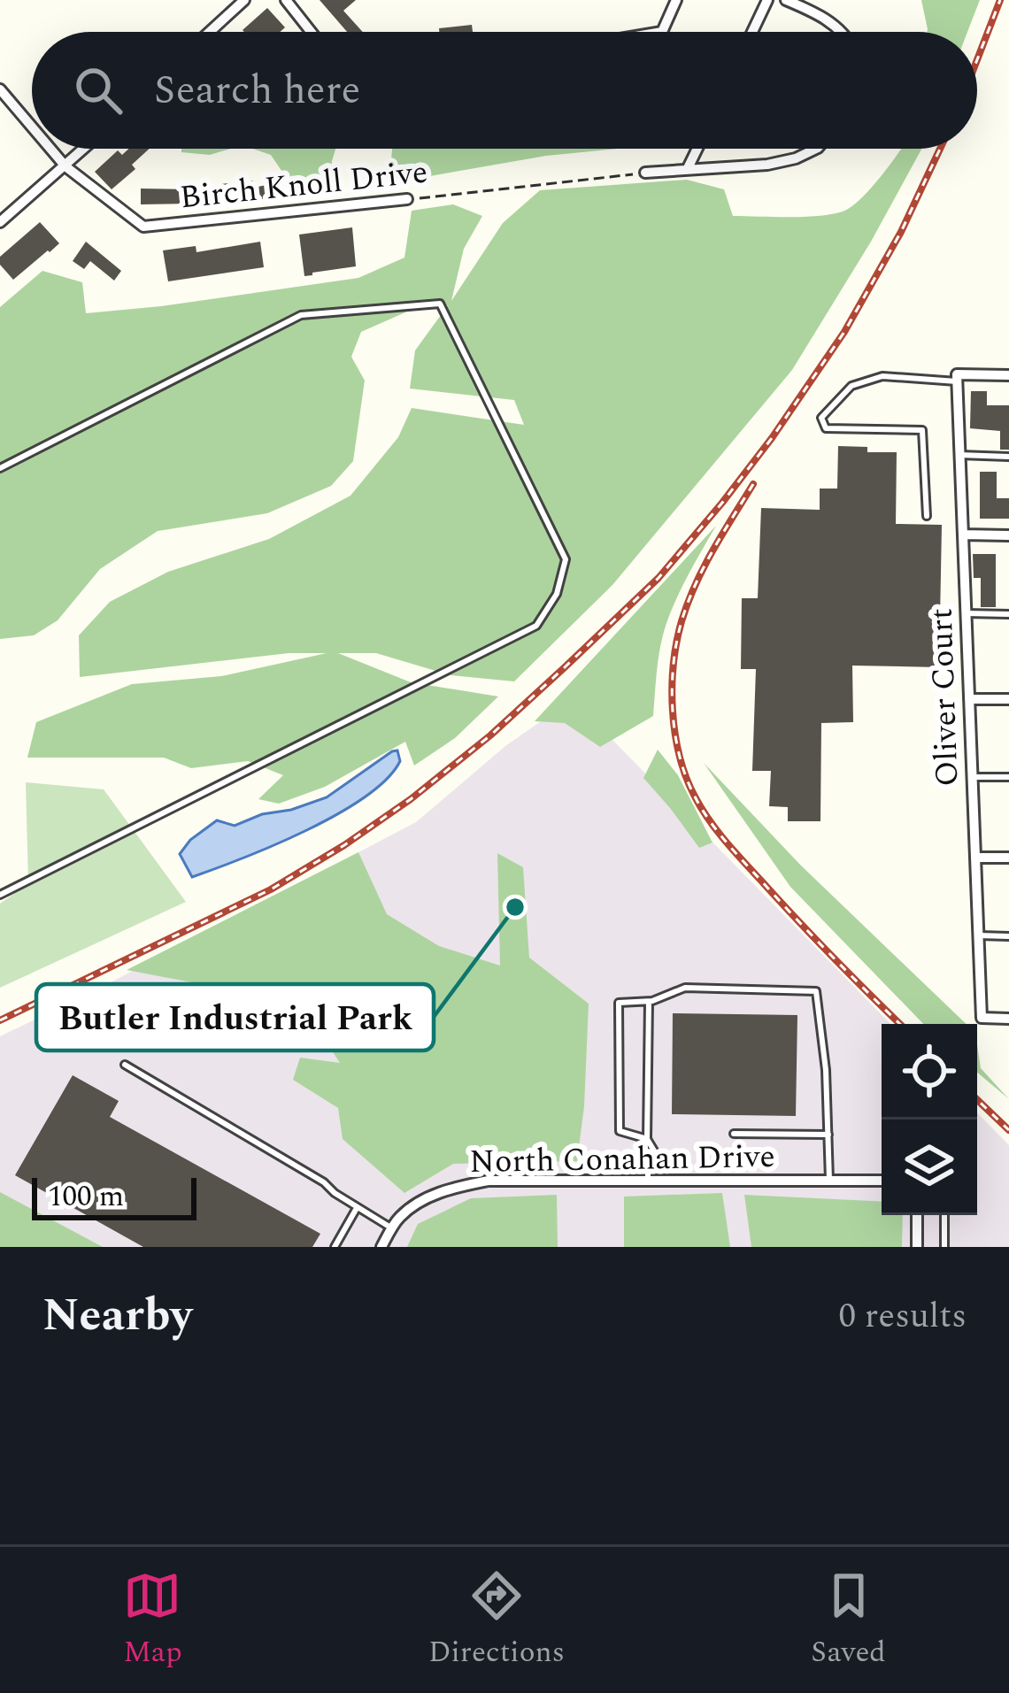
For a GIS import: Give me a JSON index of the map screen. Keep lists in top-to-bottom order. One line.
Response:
{"streets":{"street":["Birch Knoll Drive","Oliver Court","North Conahan Drive"]},"places":["Butler Industrial Park"],"scale_bar":"100 m","page":{"search":"Search here","scale":"100 m","heading":["Nearby","0 results"],"nav":["Map","Directions","Saved"]}}
